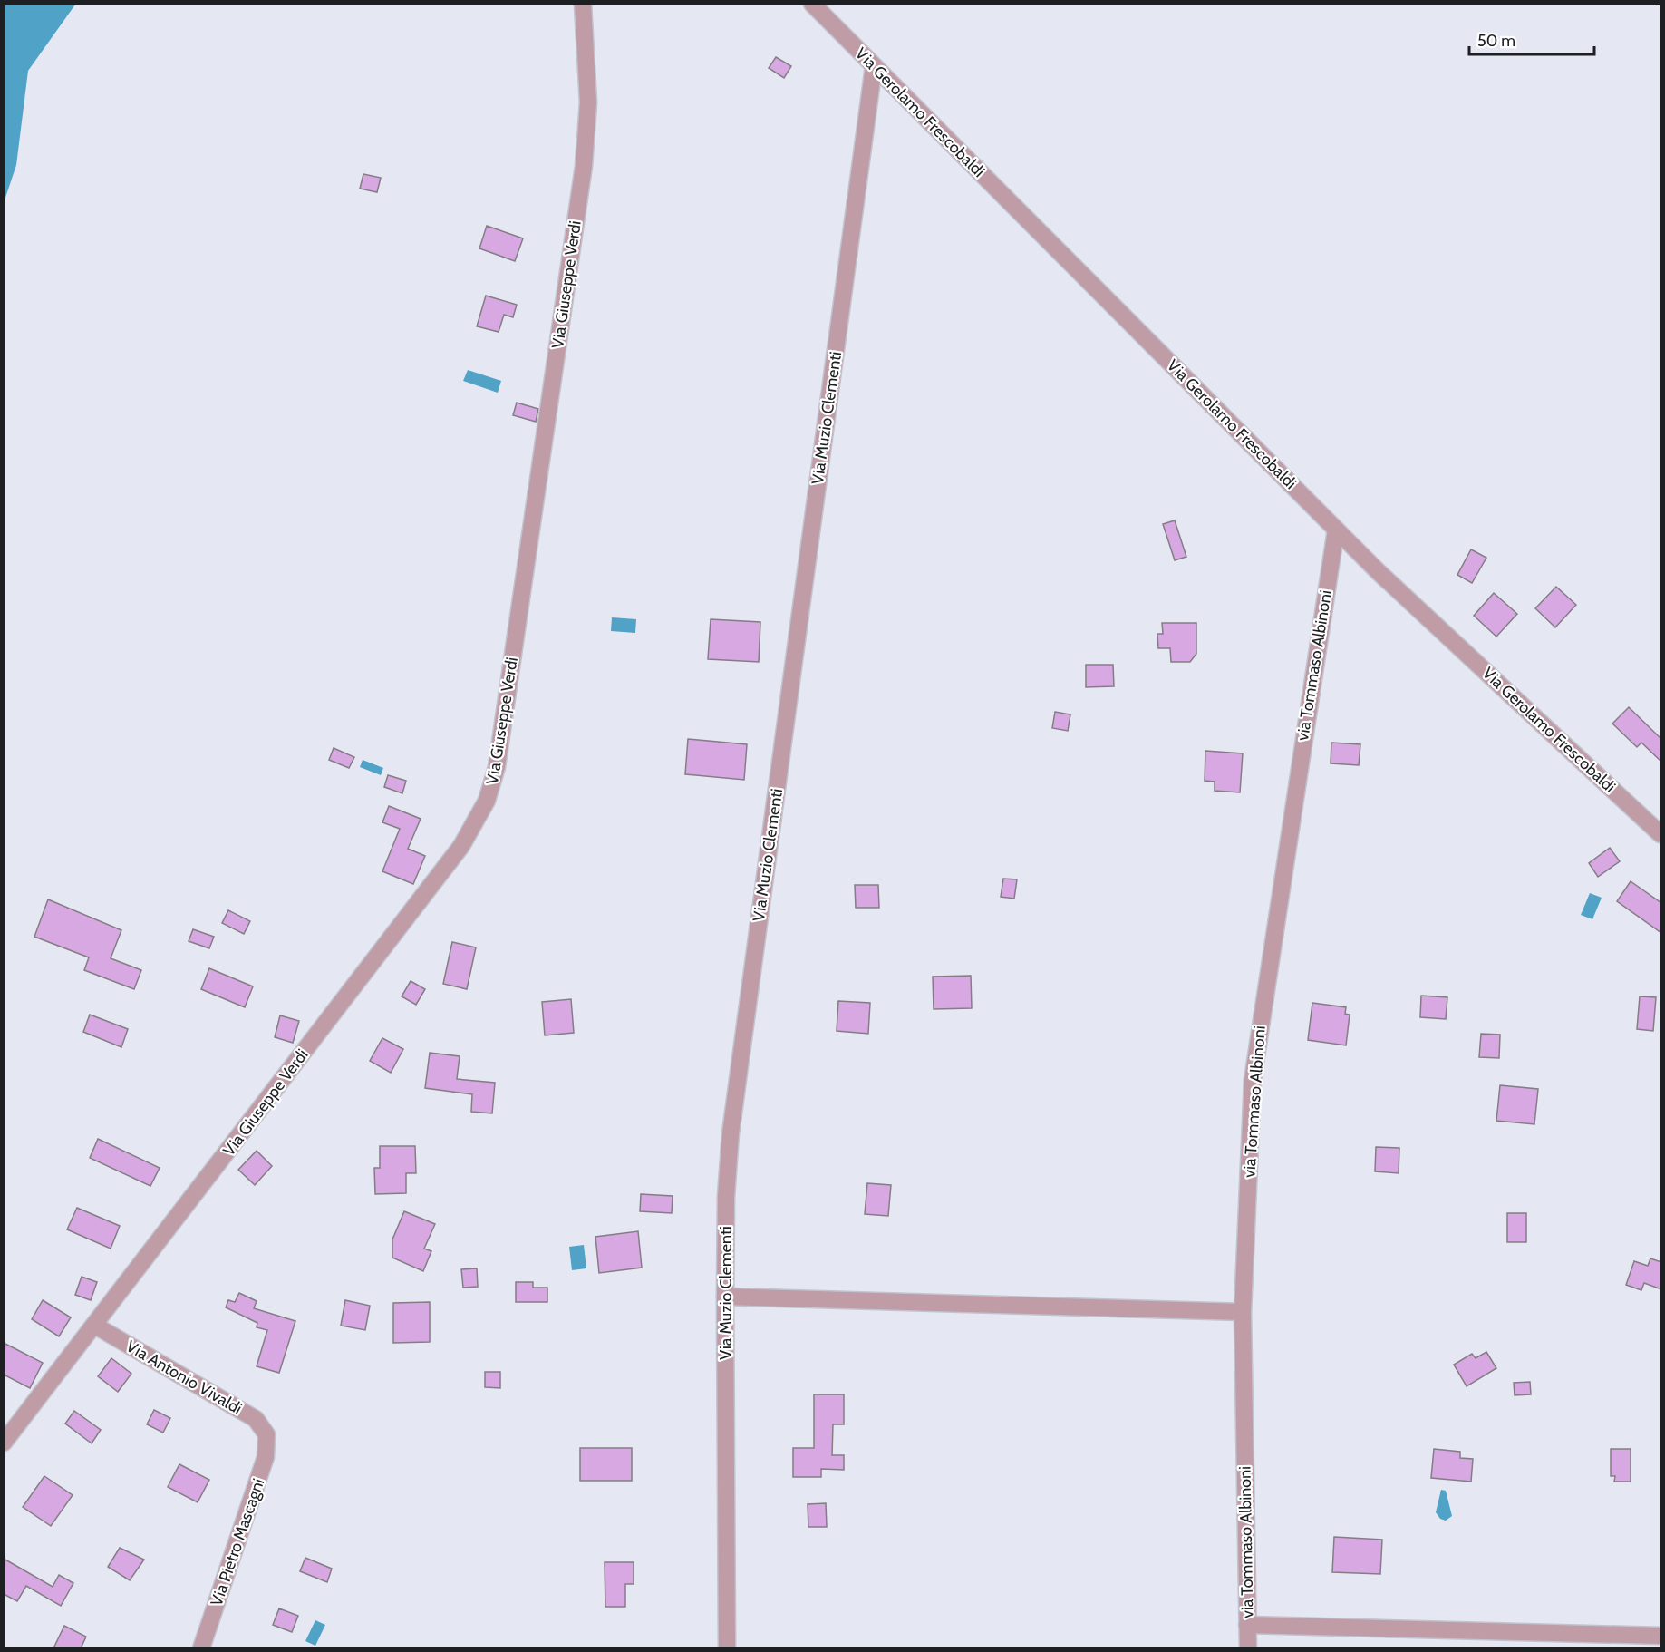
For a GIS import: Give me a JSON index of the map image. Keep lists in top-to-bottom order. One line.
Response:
{"streets":{"street":["Via Gerolamo Frescobaldi","Via Giuseppe Verdi","Via Muzio Clementi","via Tommaso Albinoni","Via Antonio Vivaldi","Via Pietro Mascagni"]},"crossings":[["Via Gerolamo Frescobaldi","Via Muzio Clementi"],["Via Gerolamo Frescobaldi","via Tommaso Albinoni"],["Via Giuseppe Verdi","Via Antonio Vivaldi"],["Via Antonio Vivaldi","Via Pietro Mascagni"]],"scale_bar":"50 m"}
